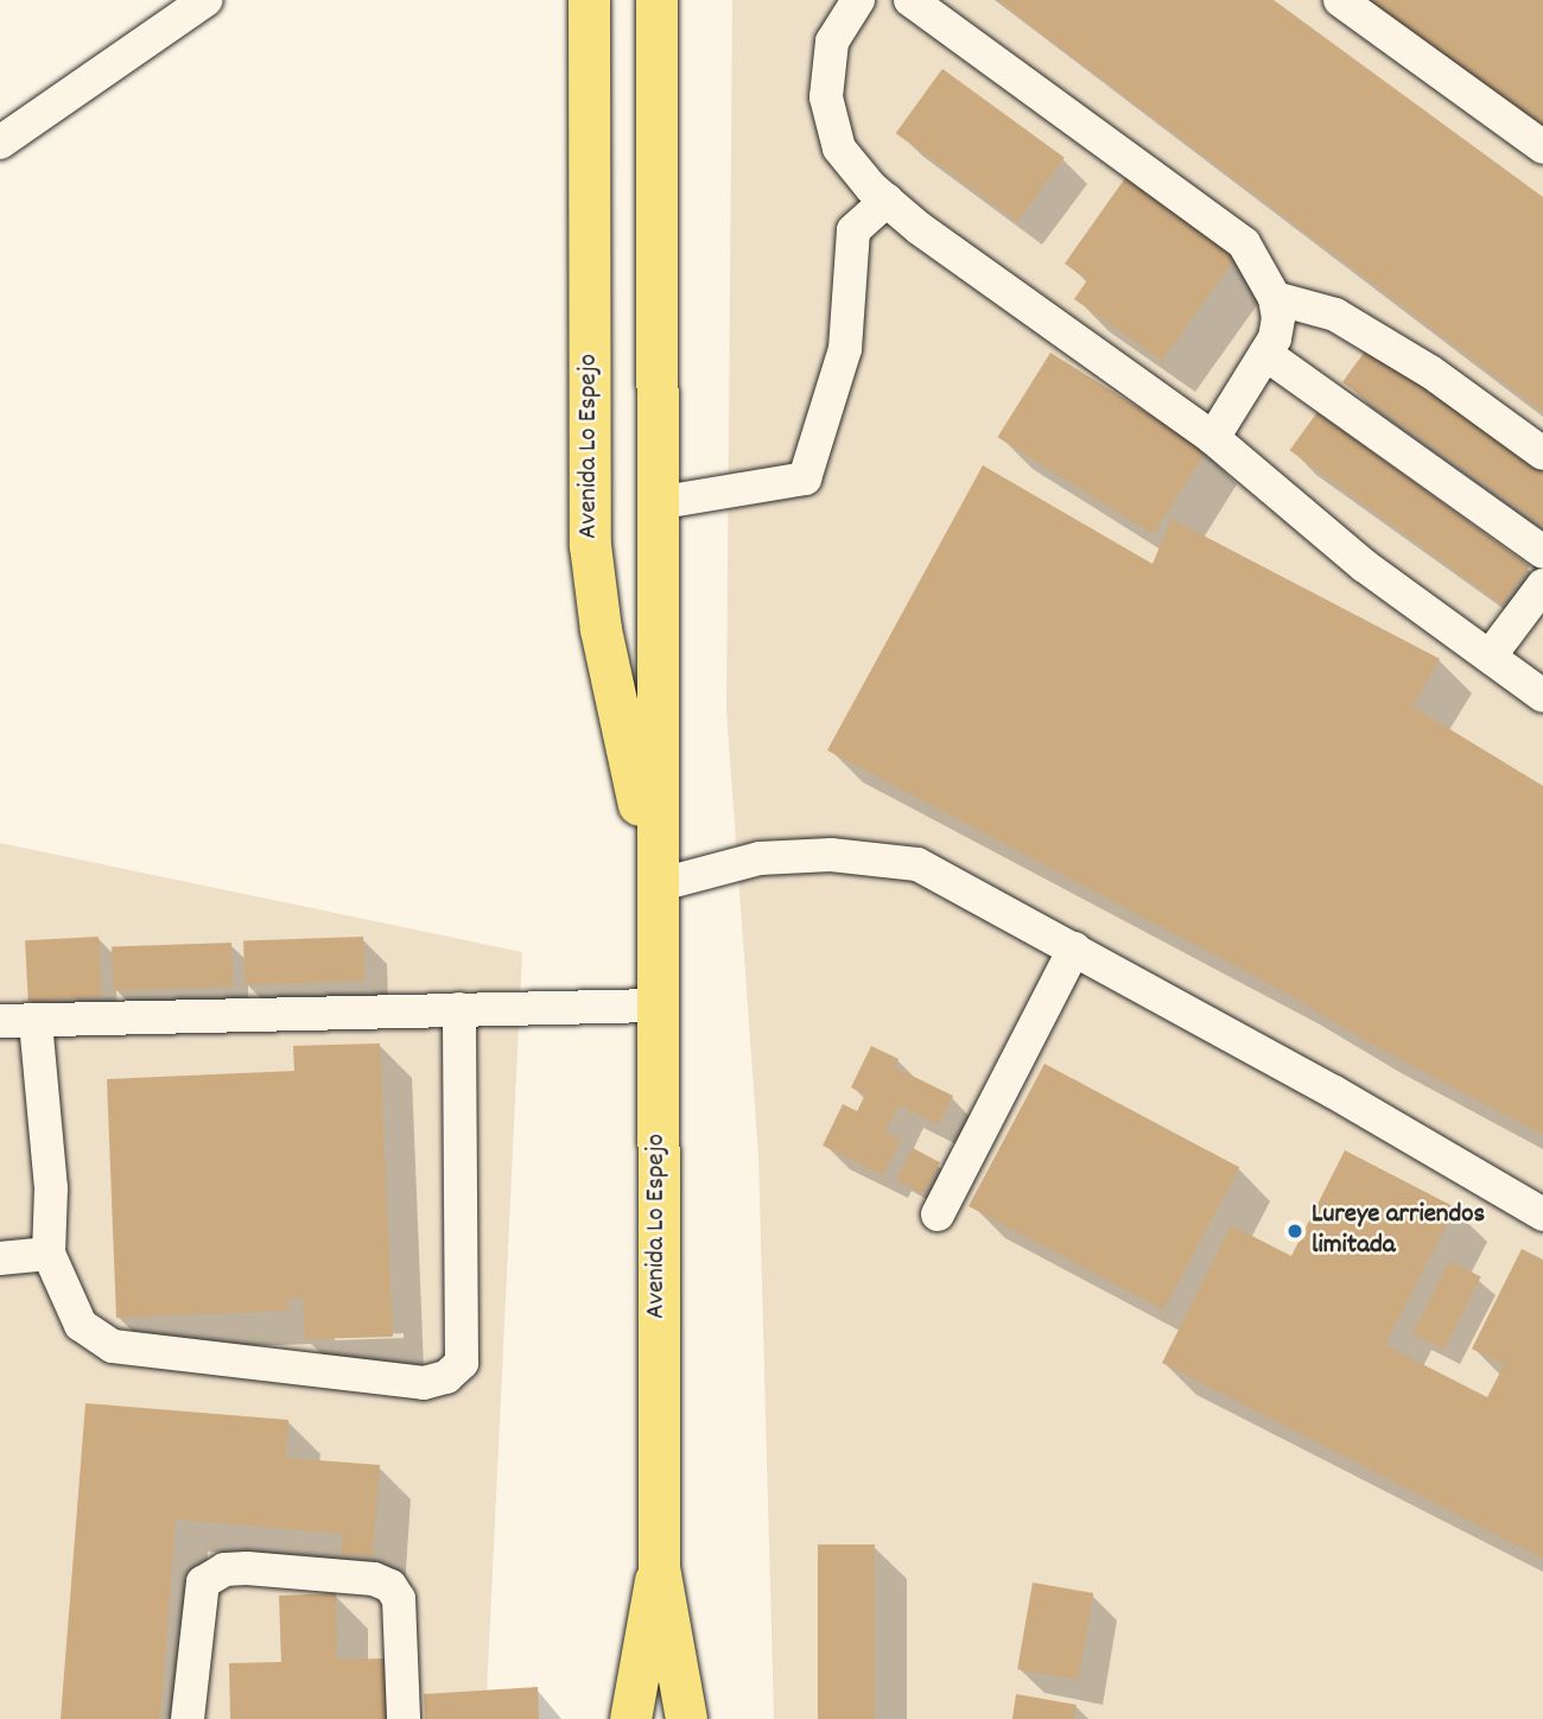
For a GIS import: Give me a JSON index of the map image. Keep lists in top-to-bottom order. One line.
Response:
{"streets":{"main road":["Avenida Lo Espejo"]},"places":["Lureye arriendos limitada"]}
